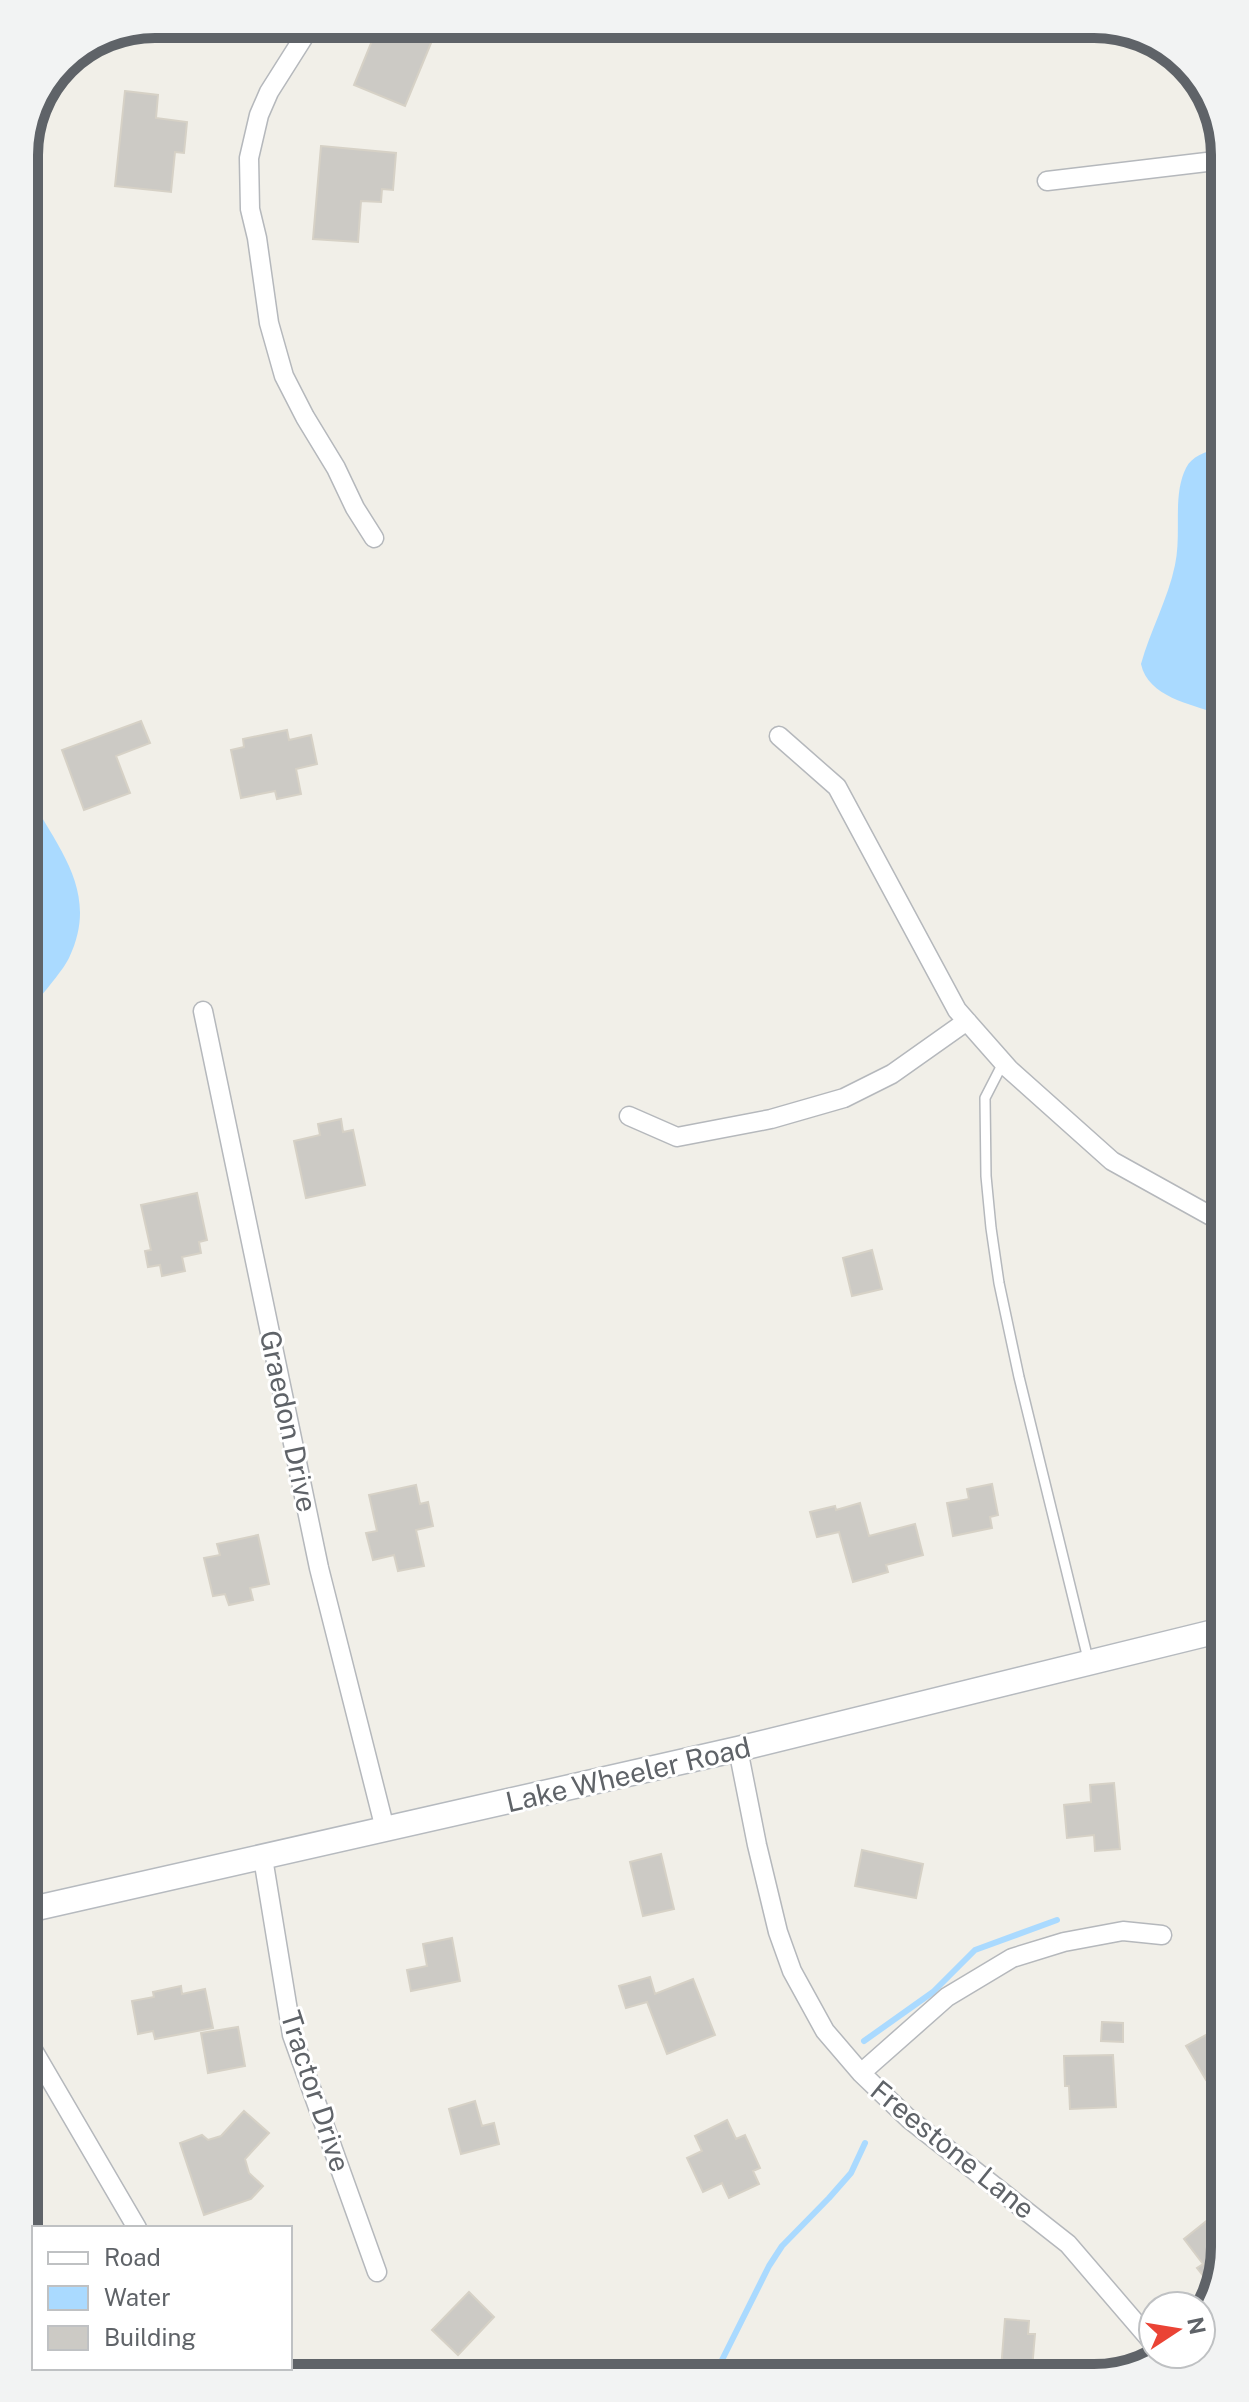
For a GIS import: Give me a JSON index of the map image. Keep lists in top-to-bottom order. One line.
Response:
{"streets":{"street":["Graedon Drive","Lake Wheeler Road","Tractor Drive","Freestone Lane"]},"crossings":[["Graedon Drive","Lake Wheeler Road"],["Lake Wheeler Road","Tractor Drive"],["Lake Wheeler Road","Freestone Lane"]],"legend":["Road","Water","Building"],"north":"right"}
